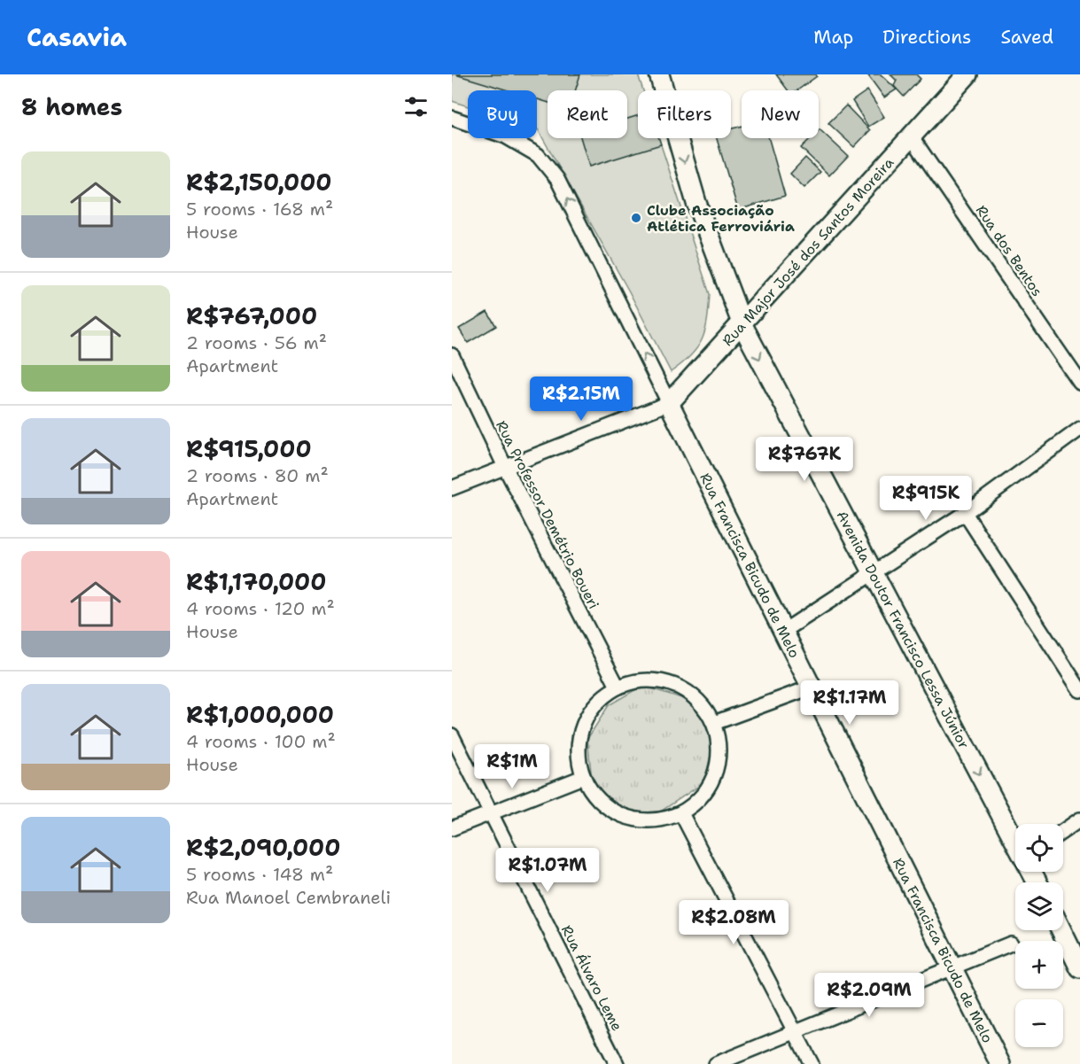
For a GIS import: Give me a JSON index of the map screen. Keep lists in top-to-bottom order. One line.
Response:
{"streets":{"street":["Rua dos Bentos","Rua Major José dos Santos Moreira","Rua Professor Demétrio Boueri","Rua Francisca Bicudo de Melo","Avenida Doutor Francisco Lessa Júnior","Rua Álvaro Leme"]},"crossings":[["Rua dos Bentos","Rua Major José dos Santos Moreira"],["Rua Major José dos Santos Moreira","Rua Francisca Bicudo de Melo"],["Rua Major José dos Santos Moreira","Avenida Doutor Francisco Lessa Júnior"]],"one_way":["Avenida Doutor Francisco Lessa Júnior"],"places":["Clube Associação Atlética Ferroviária"],"page":{"header":"Casavia","nav":["Map","Directions","Saved"],"heading":"8 homes","chip":["Buy","Rent","Filters","New"],"list":[{"name":"R$2,150,000","note":"5 rooms · 168 m² · House"},{"name":"R$767,000","note":"2 rooms · 56 m² · Apartment"},{"name":"R$915,000","note":"2 rooms · 80 m² · Apartment"},{"name":"R$1,170,000","note":"4 rooms · 120 m² · House"},{"name":"R$1,000,000","note":"4 rooms · 100 m² · House"},{"name":"R$2,090,000","note":"5 rooms · 148 m² · Rua Manoel Cembraneli"}],"price":["R$2.15M","R$767K","R$915K","R$1.17M","R$1M","R$1.07M","R$2.08M","R$2.09M"],"map_buttons":["+","−"]}}
